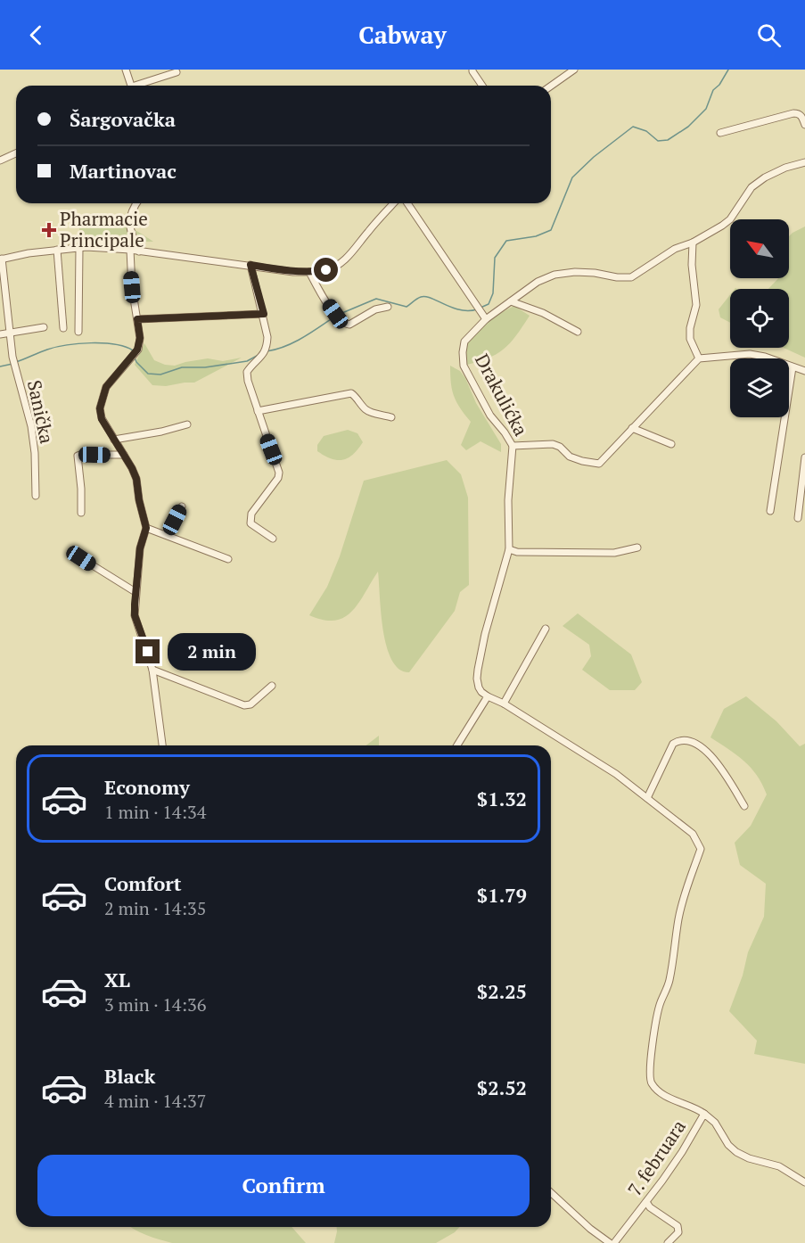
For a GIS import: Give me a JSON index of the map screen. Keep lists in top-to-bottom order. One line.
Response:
{"streets":{"street":["Drakulićka","Sanička","7. februara"]},"places":{"health":["Pharmacie Principale"]},"north":"top left","page":{"header":"Cabway","banner":["Šargovačka","Martinovac"],"bubble":"2 min","list":[{"name":"Economy","note":"1 min · 14:34","value":"$1.32"},{"name":"Comfort","note":"2 min · 14:35","value":"$1.79"},{"name":"XL","note":"3 min · 14:36","value":"$2.25"},{"name":"Black","note":"4 min · 14:37","value":"$2.52"}],"buttons":"Confirm"}}
